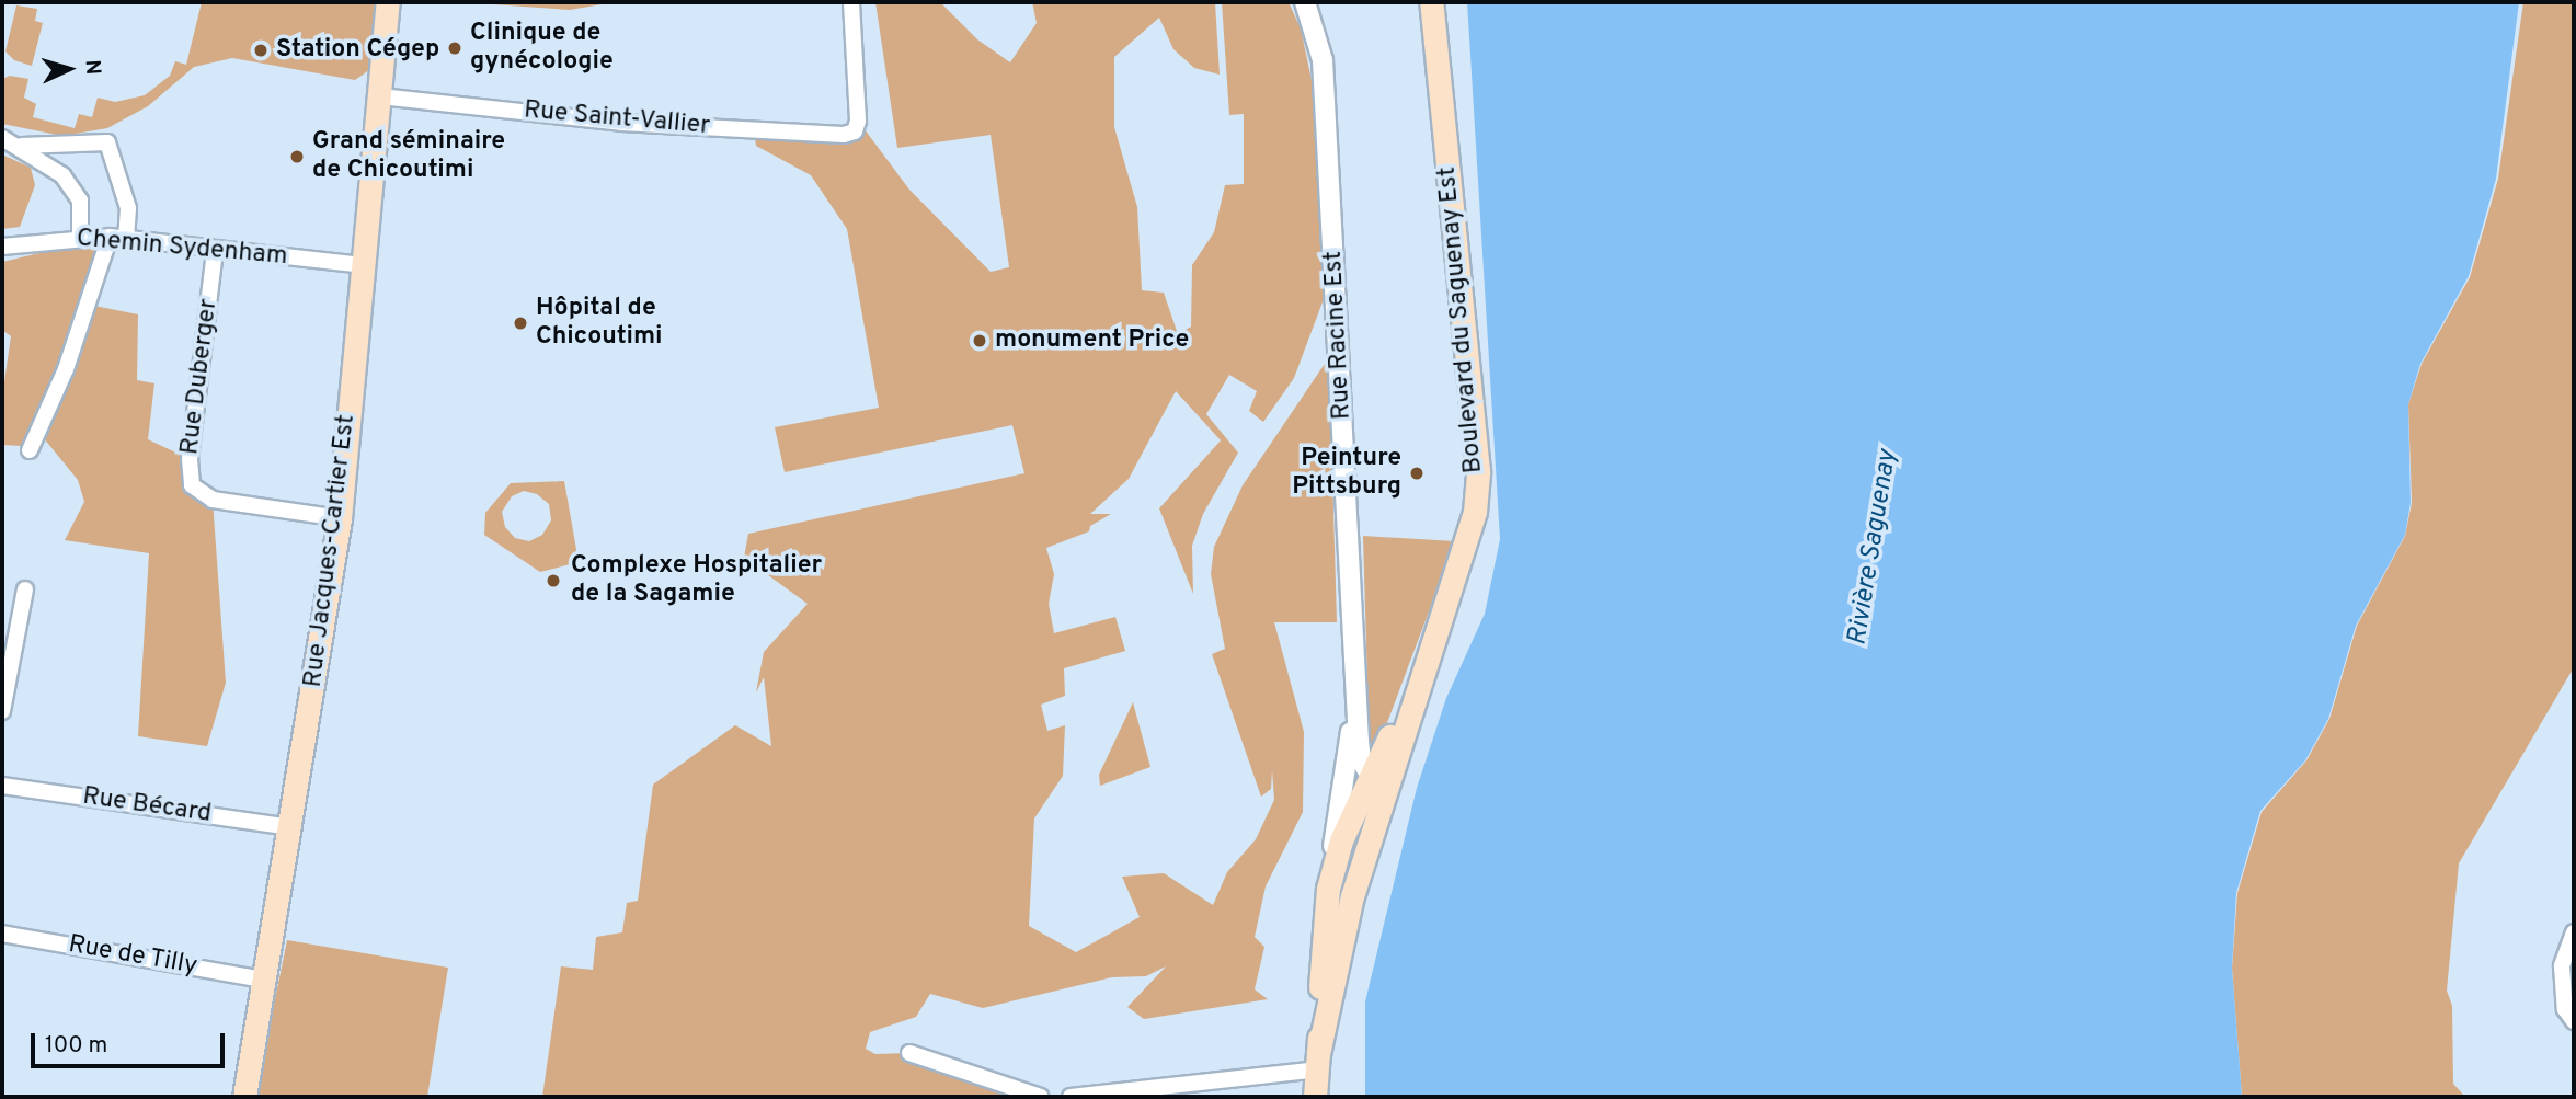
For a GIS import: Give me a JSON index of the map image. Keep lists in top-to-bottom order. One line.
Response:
{"streets":{"main road":["Boulevard du Saguenay Est","Rue Jacques-Cartier Est"],"street":["Rue Saint-Vallier","Chemin Sydenham","Rue Racine Est","Rue Duberger","Rue Bécard","Rue de Tilly"]},"crossings":[["Rue Saint-Vallier","Rue Jacques-Cartier Est"],["Chemin Sydenham","Rue Duberger"],["Chemin Sydenham","Rue Jacques-Cartier Est"],["Boulevard du Saguenay Est","Rue Racine Est"],["Rue Duberger","Rue Jacques-Cartier Est"],["Rue Jacques-Cartier Est","Rue Bécard"],["Rue Jacques-Cartier Est","Rue de Tilly"]],"water":["Rivière Saguenay"],"places":["Clinique de gynécologie","Station Cégep","Grand séminaire de Chicoutimi","Hôpital de Chicoutimi","monument Price","Peinture Pittsburg","Complexe Hospitalier de la Sagamie"],"scale_bar":"100 m","north":"right"}
